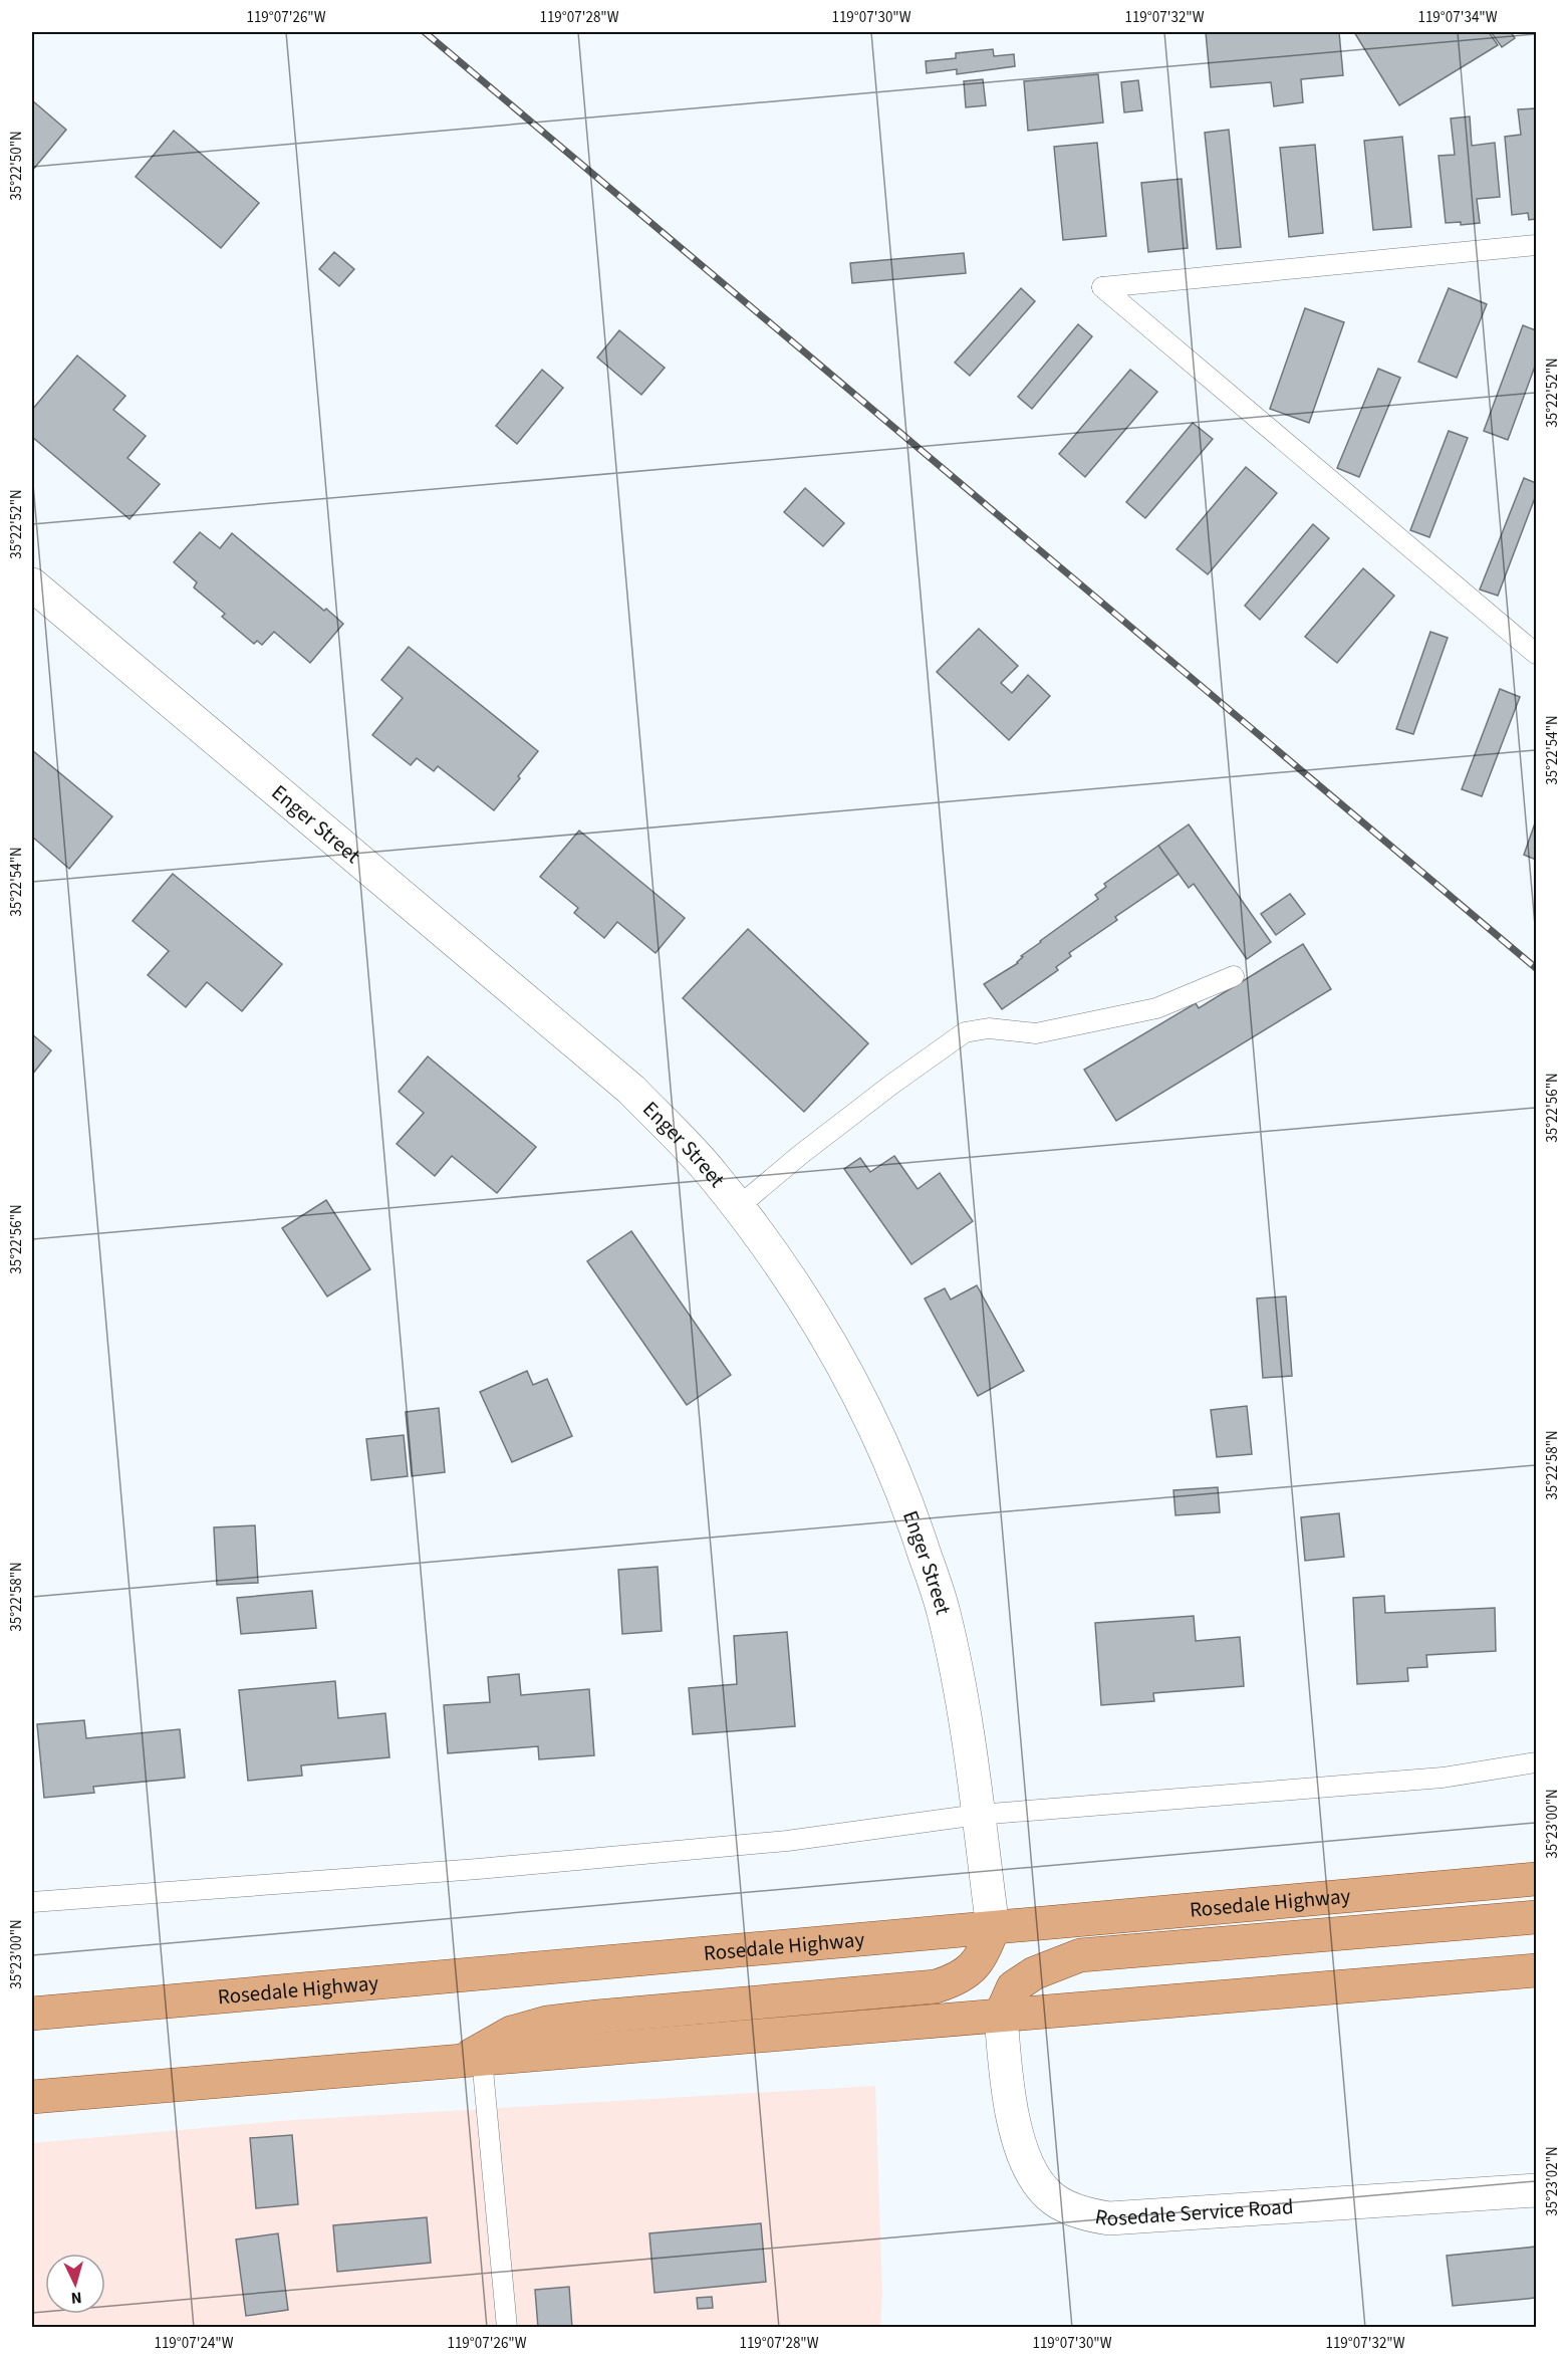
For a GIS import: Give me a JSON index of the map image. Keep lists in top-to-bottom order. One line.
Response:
{"streets":{"main road":["Rosedale Highway"],"street":["Enger Street","Rosedale Service Road"]},"crossings":[["Enger Street","Rosedale Highway"]],"north":"bottom","coordinates":["119°07'26\"W","119°07'28\"W","119°07'30\"W","119°07'32\"W","119°07'34\"W","35°22'50\"N","35°22'52\"N","35°22'54\"N","35°22'56\"N","35°22'58\"N","35°23'00\"N","35°23'02\"N","119°07'24\"W"]}
